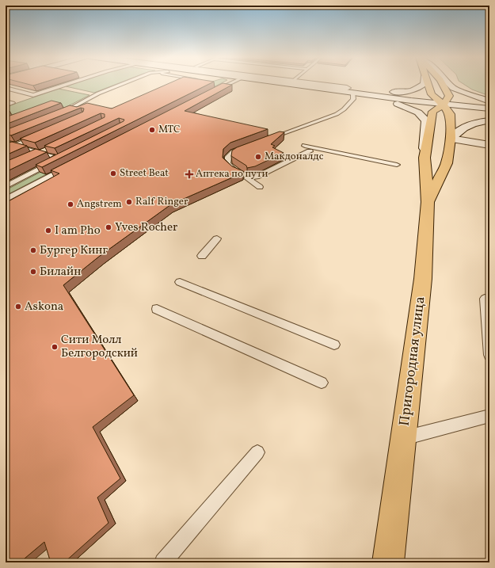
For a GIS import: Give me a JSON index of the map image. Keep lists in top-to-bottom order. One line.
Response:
{"streets":{"main road":["Пригородная улица"]},"places":{"other":["МТС","Макдоналдс","Street Beat","Ralf Ringer","Angstrem","Yves Rocher","I am Pho","Бургер Кинг","Билайн","Askona","Сити Молл Белгородский"],"health":["Аптека по пути"]}}
